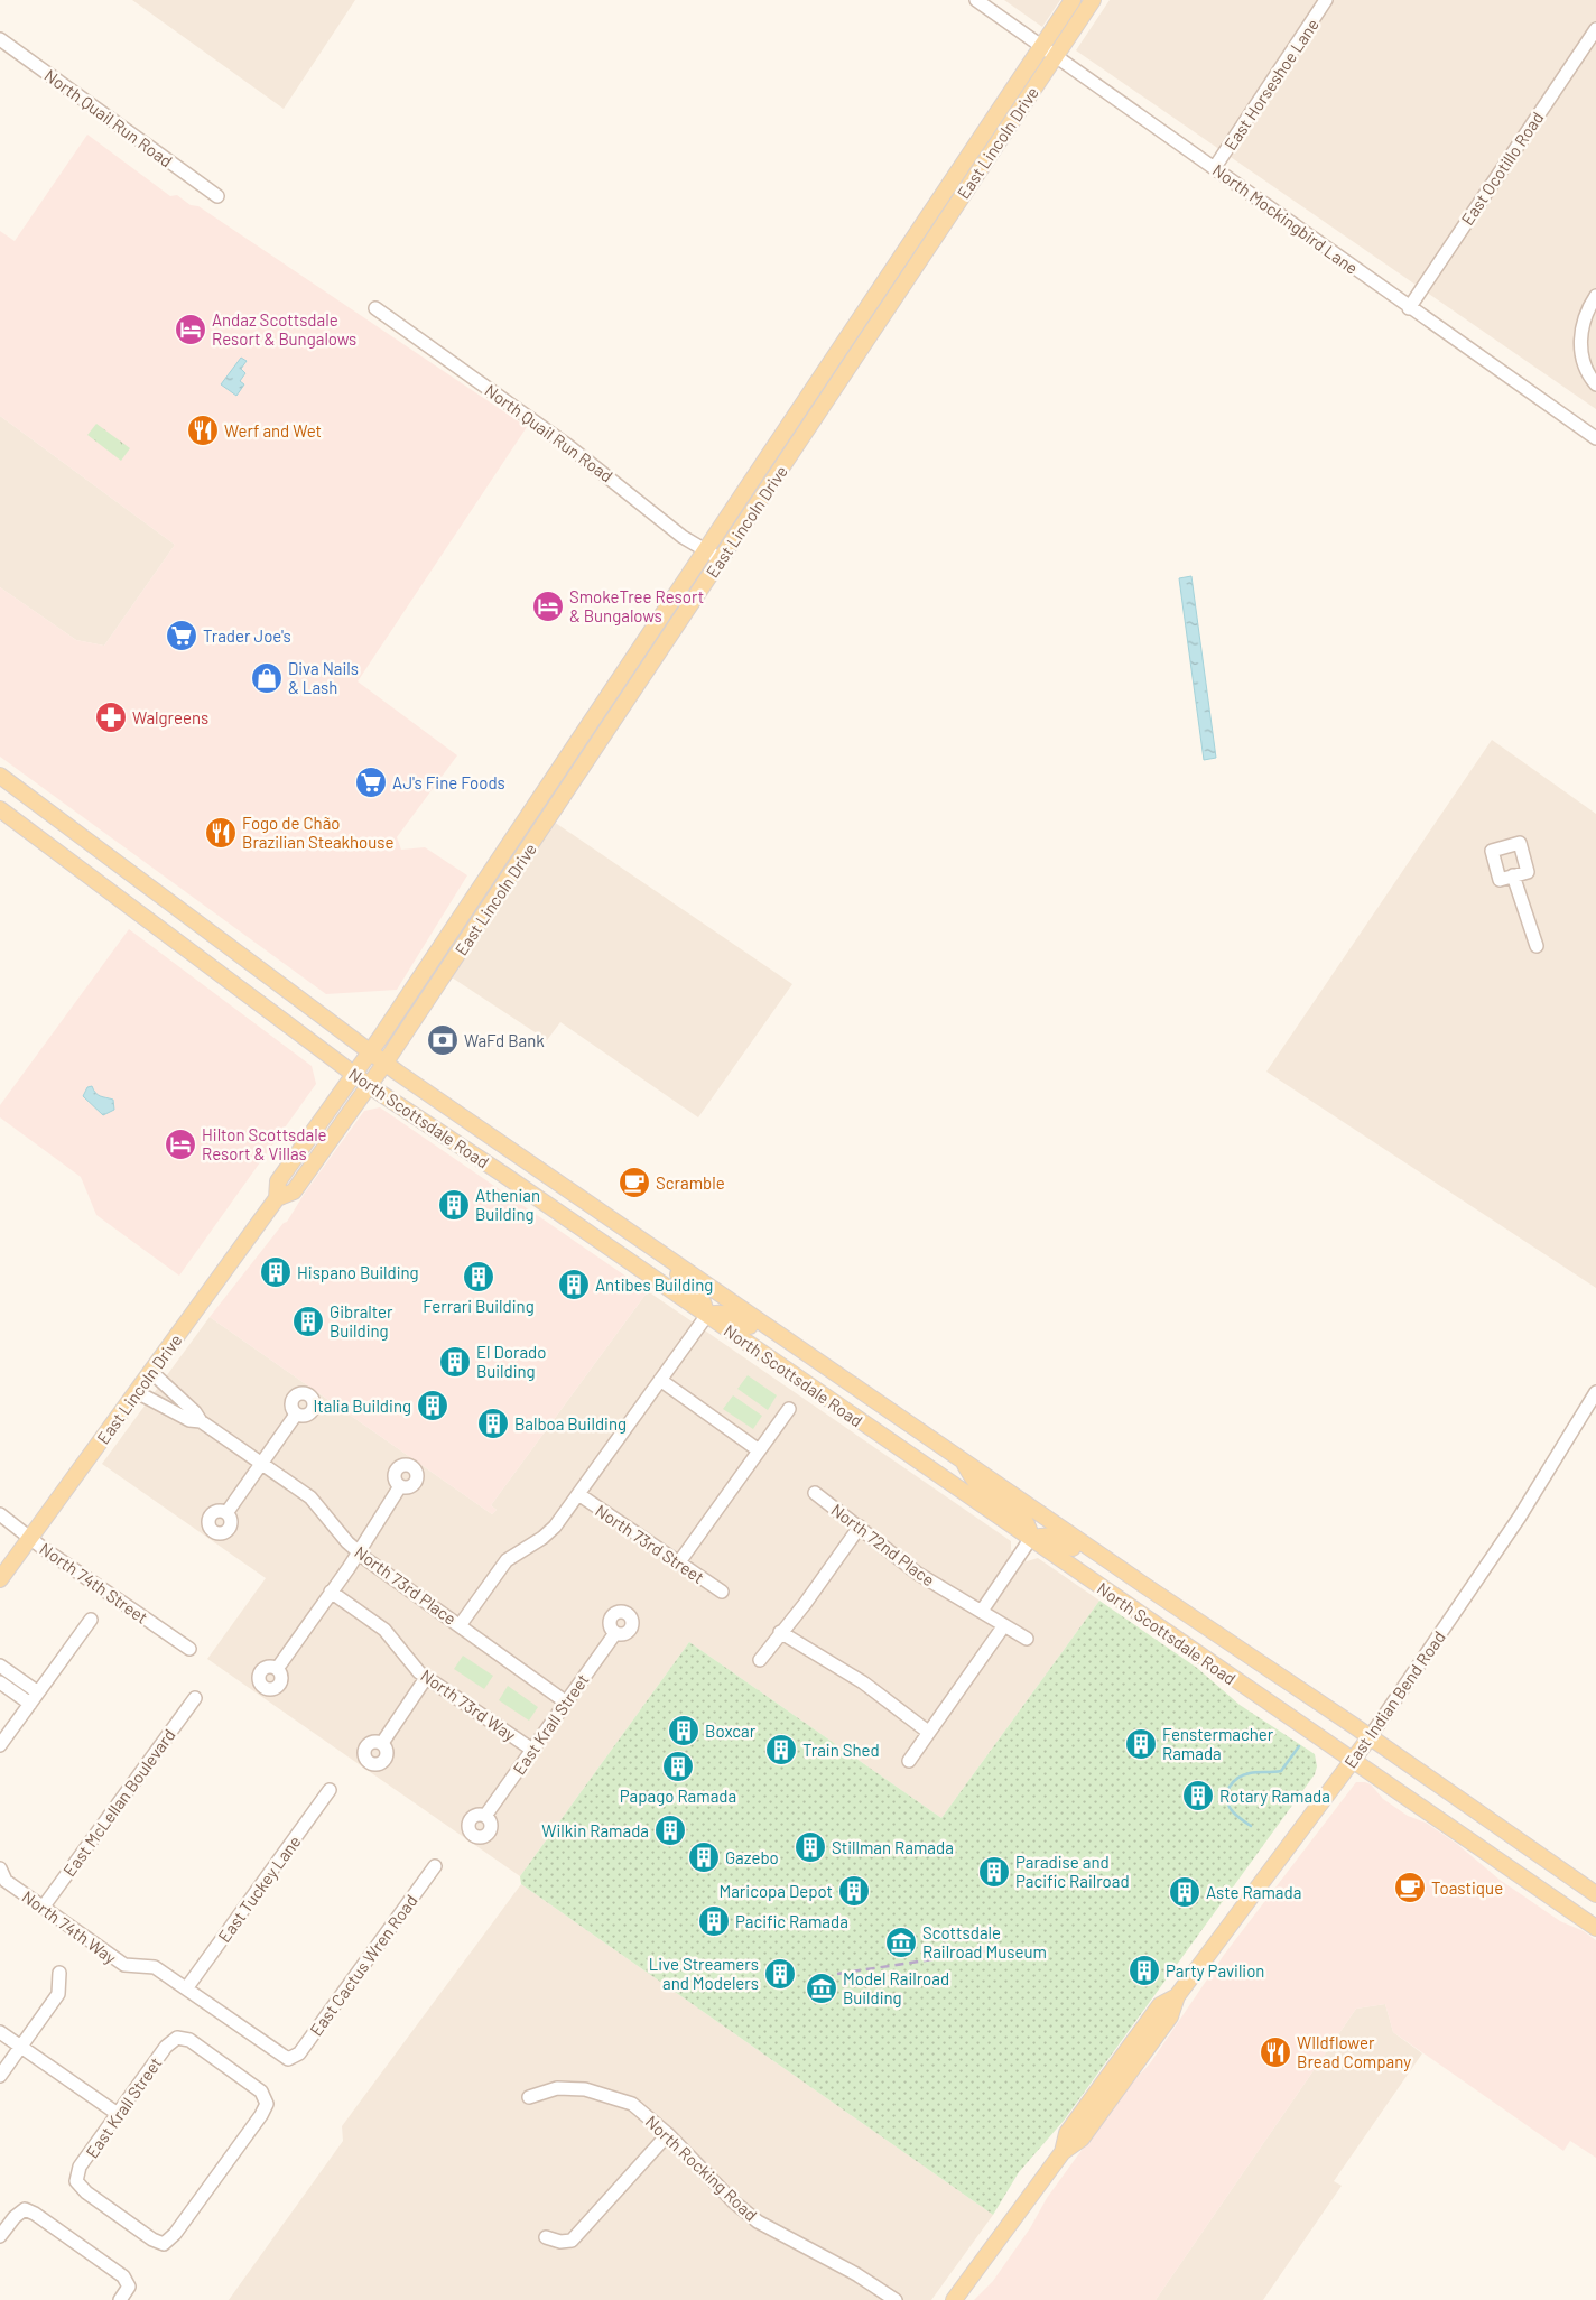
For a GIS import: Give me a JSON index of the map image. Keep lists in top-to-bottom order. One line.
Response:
{"streets":{"main road":["East Lincoln Drive","North Scottsdale Road","East Indian Bend Road"],"street":["East Horseshoe Lane","North Quail Run Road","East Ocotillo Road","North Mockingbird Lane","North 73rd Street","North 72nd Place","North 74th Street","North 73rd Place","North 73rd Way","East Krall Street","East McLellan Boulevard","East Tuckey Lane","North 74th Way","East Cactus Wren Road","North Rocking Road"]},"crossings":[["East Horseshoe Lane","North Mockingbird Lane"],["North Quail Run Road","East Lincoln Drive"],["East Lincoln Drive","North Mockingbird Lane"],["East Lincoln Drive","North Scottsdale Road"],["East Lincoln Drive","North 74th Street"],["East Lincoln Drive","North 73rd Place"],["East Ocotillo Road","North Mockingbird Lane"],["North Scottsdale Road","East Indian Bend Road"],["North 73rd Place","East Krall Street"],["North 73rd Way","East Krall Street"],["East McLellan Boulevard","North 74th Way"],["East Tuckey Lane","North 74th Way"],["North 74th Way","East Cactus Wren Road"]],"places":{"hotel":["Andaz Scottsdale Resort & Bungalows","SmokeTree Resort & Bungalows","Hilton Scottsdale Resort & Villas"],"restaurant":["Werf and Wet","Fogo de Chão Brazilian Steakhouse","WIldflower Bread Company"],"supermarket":["Trader Joe's","AJ's Fine Foods"],"shop":["Diva Nails & Lash"],"pharmacy":["Walgreens"],"bank":["WaFd Bank"],"cafe":["Scramble","Toastique"],"building":["Athenian Building","Hispano Building","Ferrari Building","Antibes Building","Gibralter Building","El Dorado Building","Italia Building","Balboa Building","Boxcar","Fenstermacher Ramada","Train Shed","Papago Ramada","Rotary Ramada","Wilkin Ramada","Stillman Ramada","Gazebo","Paradise and Pacific Railroad","Maricopa Depot","Aste Ramada","Pacific Ramada","Party Pavilion","Live Streamers and Modelers"],"museum":["Scottsdale Railroad Museum","Model Railroad Building"]}}
